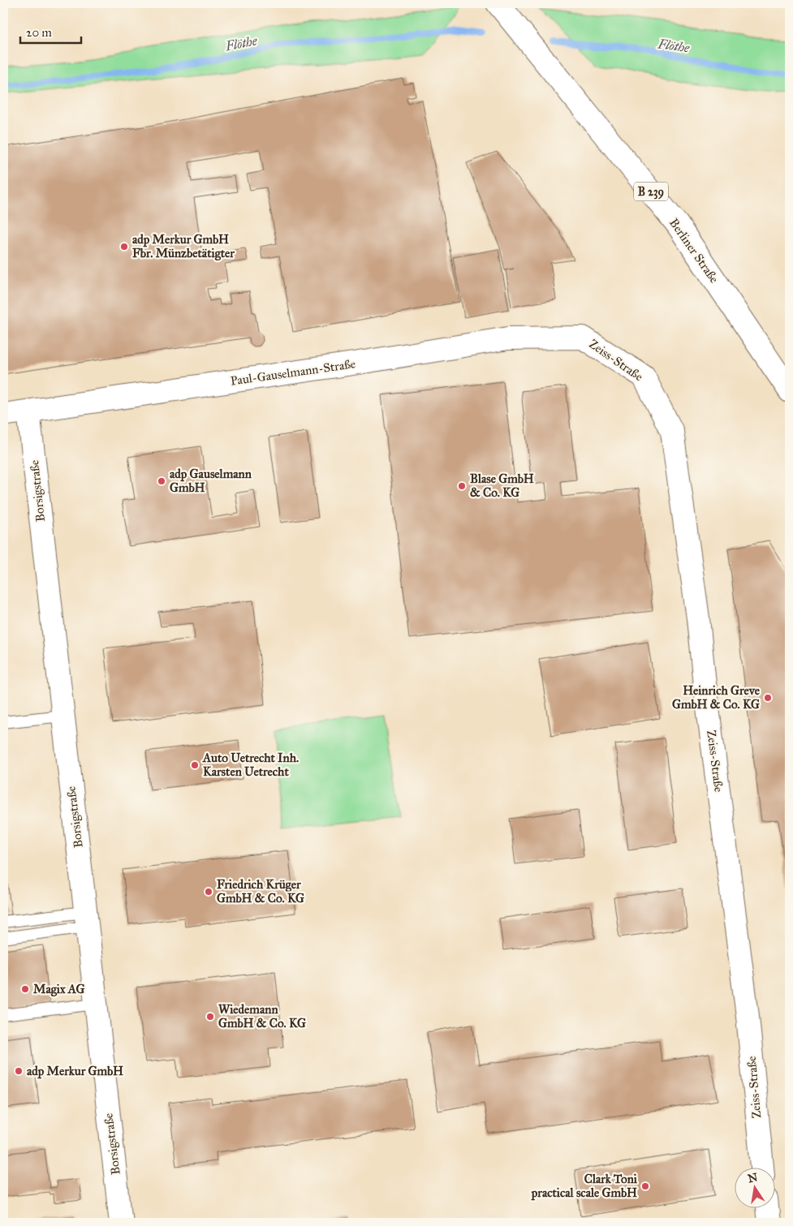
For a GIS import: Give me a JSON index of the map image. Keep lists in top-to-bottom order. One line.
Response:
{"streets":{"street":["B 239","Berliner Straße","Zeiss-Straße","Paul-Gauselmann-Straße","Borsigstraße"]},"crossings":[["Zeiss-Straße","Paul-Gauselmann-Straße"],["Paul-Gauselmann-Straße","Borsigstraße"]],"water":["Flöthe"],"places":["adp Merkur GmbH Fbr. Münzbetätigter","adp Gauselmann GmbH","Blase GmbH & Co. KG","Heinrich Greve GmbH & Co. KG","Auto Uetrecht Inh. Karsten Uetrecht","Friedrich Krüger GmbH & Co. KG","Magix AG","Wiedemann GmbH & Co. KG","adp Merkur GmbH","Clark Toni practical scale GmbH"],"scale_bar":"20 m","north":"top"}
